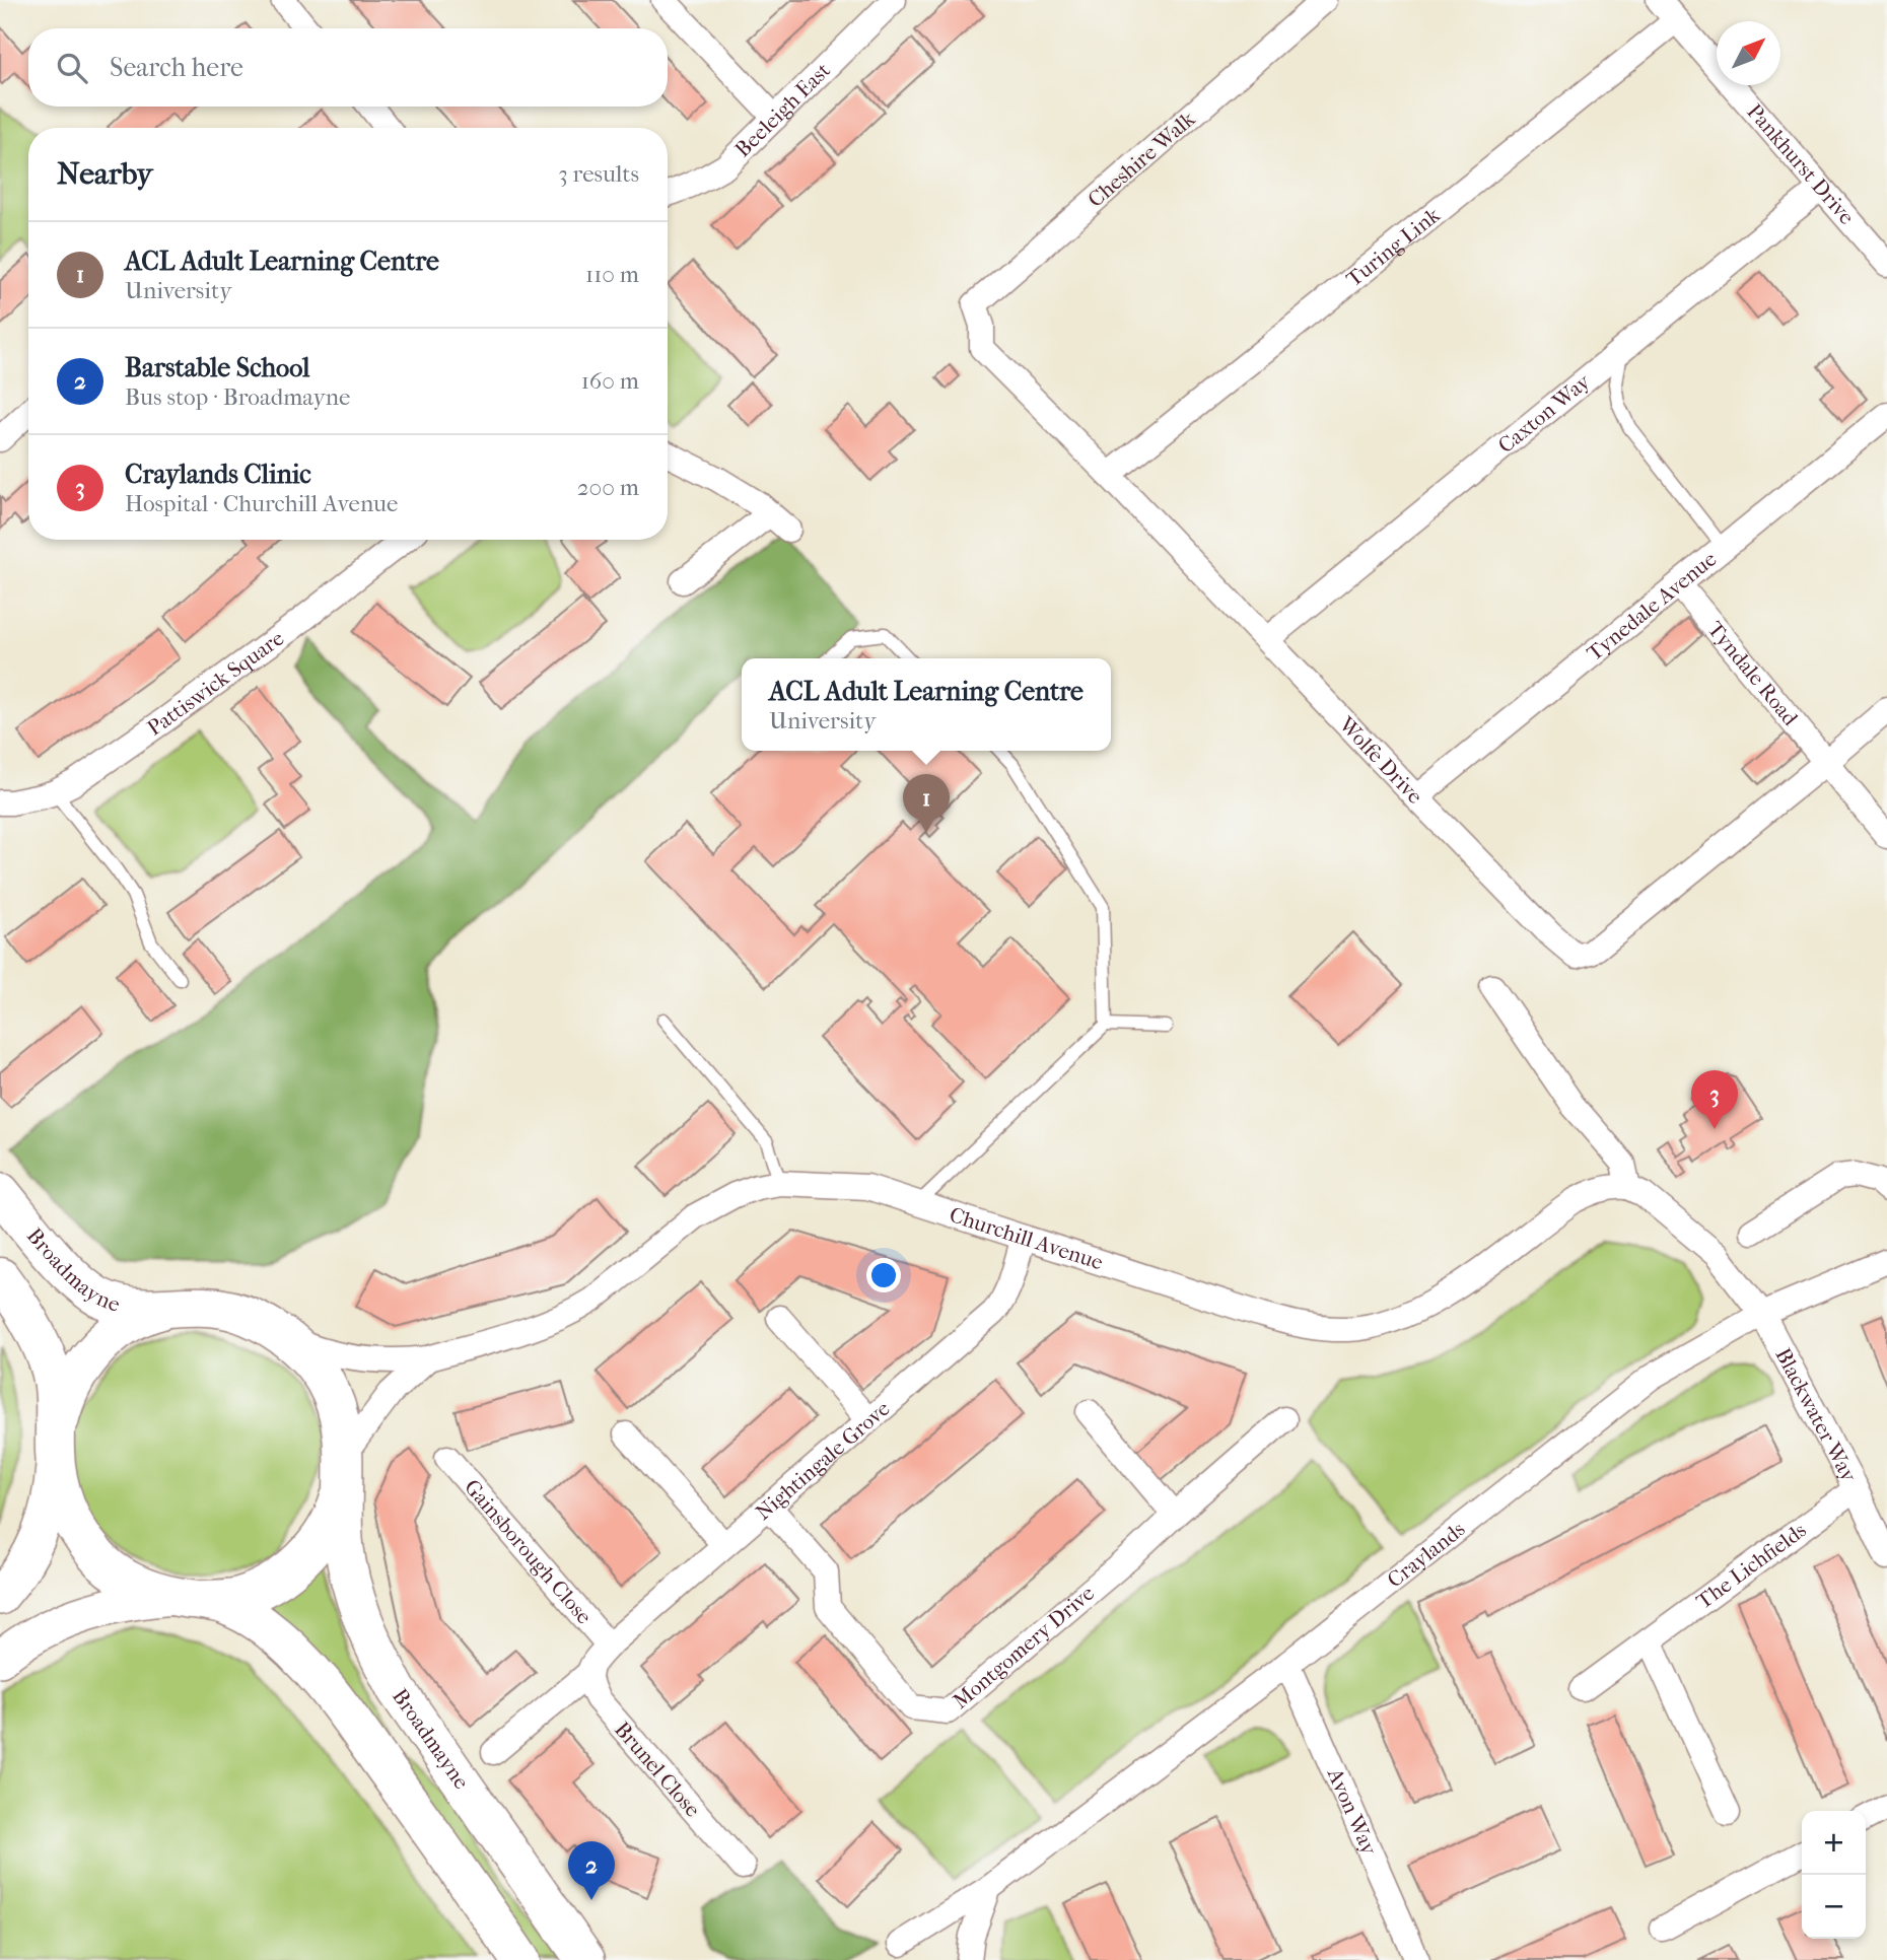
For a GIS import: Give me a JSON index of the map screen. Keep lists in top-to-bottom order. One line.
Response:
{"streets":{"main road":["Broadmayne"],"street":["Beeleigh East","Cheshire Walk","Pankhurst Drive","Turing Link","Caxton Way","Tynedale Avenue","Tyndale Road","Pattiswick Square","Wolfe Drive","Churchill Avenue","Blackwater Way","Nightingale Grove","Gainsborough Close","Craylands","The Lichfields","Montgomery Drive","Brunel Close","Avon Way"]},"crossings":[["Cheshire Walk","Wolfe Drive"],["Pankhurst Drive","Turing Link"],["Pankhurst Drive","Caxton Way"],["Turing Link","Wolfe Drive"],["Caxton Way","Wolfe Drive"],["Tynedale Avenue","Tyndale Road"],["Tynedale Avenue","Wolfe Drive"],["Tyndale Road","Wolfe Drive"],["Churchill Avenue","Broadmayne"],["Churchill Avenue","Blackwater Way"],["Churchill Avenue","Nightingale Grove"],["Blackwater Way","Craylands"],["Blackwater Way","The Lichfields"],["Nightingale Grove","Gainsborough Close"],["Nightingale Grove","Montgomery Drive"],["Nightingale Grove","Brunel Close"],["Gainsborough Close","Brunel Close"],["Craylands","Avon Way"]],"north":"top right","page":{"search":"Search here","heading":["Nearby","3 results"],"list":[{"mark":"1","name":"ACL Adult Learning Centre","note":"University","value":"110 m"},{"mark":"2","name":"Barstable School","note":"Bus stop · Broadmayne","value":"160 m"},{"mark":"3","name":"Craylands Clinic","note":"Hospital · Churchill Avenue","value":"200 m"}],"popup":["ACL Adult Learning Centre","University"],"pins":["1","3","2"],"map_buttons":["+","−"]}}
